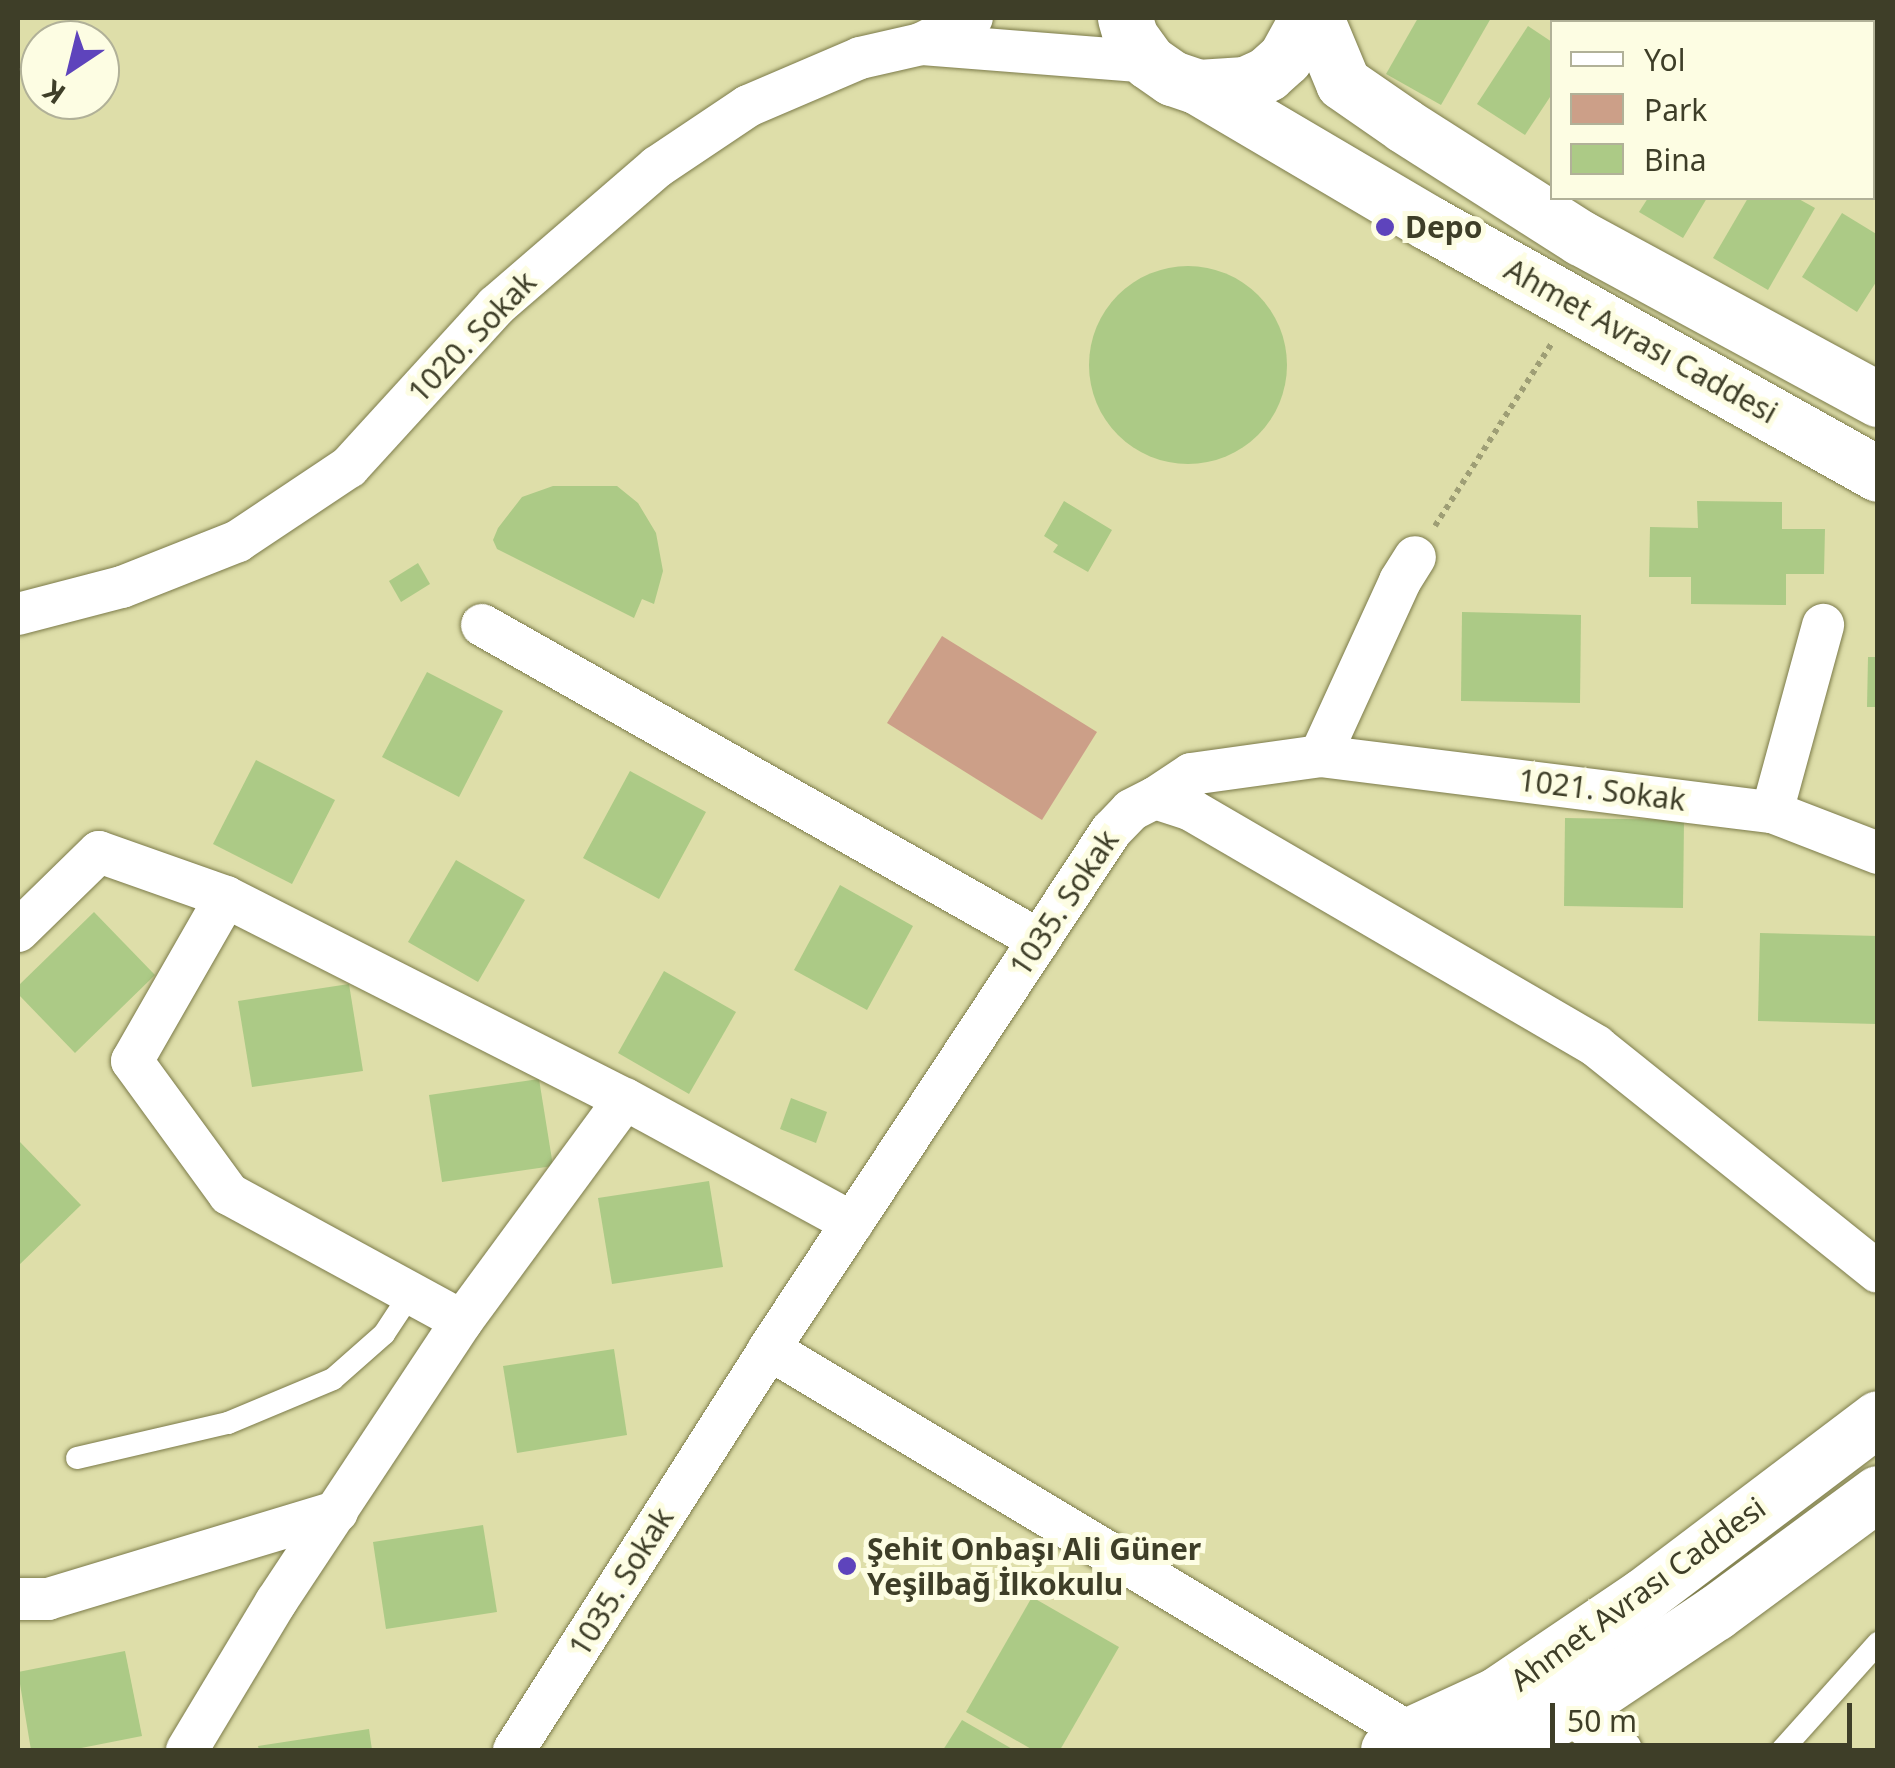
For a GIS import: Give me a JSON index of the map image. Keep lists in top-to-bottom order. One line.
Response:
{"streets":{"main road":["Ahmet Avrası Caddesi"],"street":["1020. Sokak","1021. Sokak","1035. Sokak"]},"crossings":[["1020. Sokak","Ahmet Avrası Caddesi"],["1021. Sokak","1035. Sokak"]],"places":["Depo","Şehit Onbaşı Ali Güner Yeşilbağ İlkokulu"],"legend":["Yol","Park","Bina"],"scale_bar":"50 m","north":"bottom left"}
